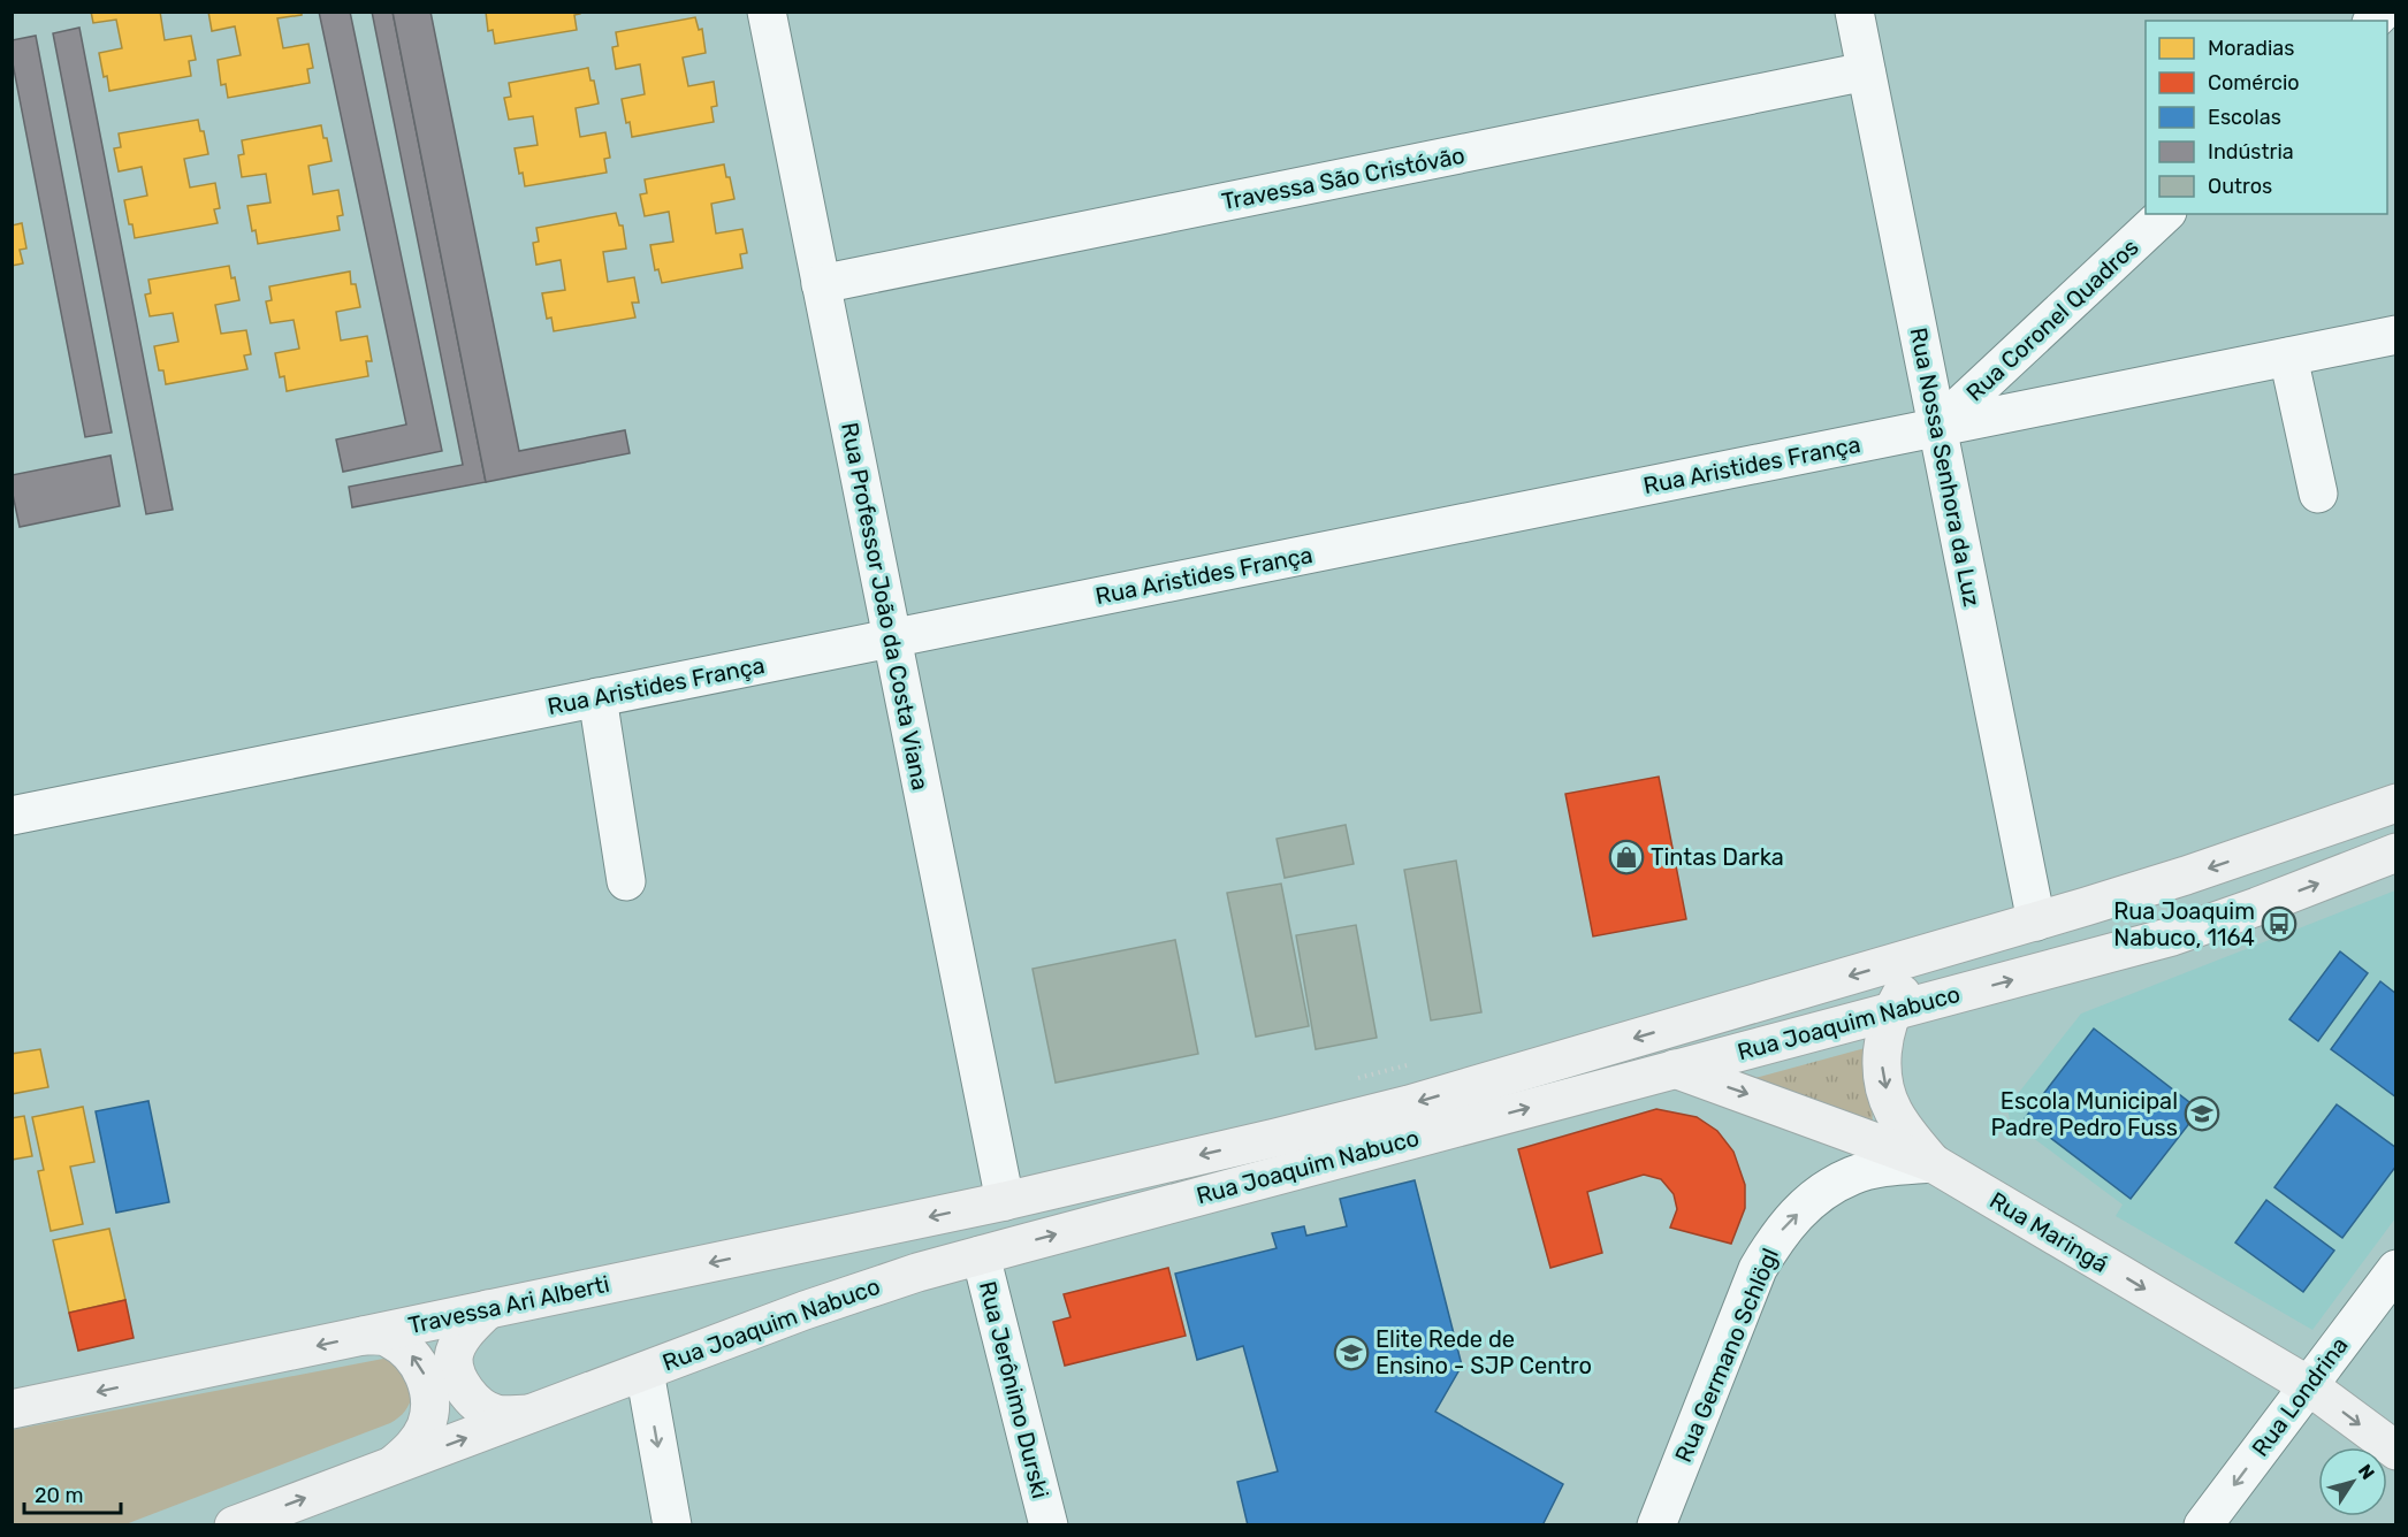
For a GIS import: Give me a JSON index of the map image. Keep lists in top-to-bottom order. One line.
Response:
{"streets":{"main road":["Rua Joaquim Nabuco","Rua Maringá","Travessa Ari Alberti"],"street":["Travessa São Cristóvão","Rua Coronel Quadros","Rua Aristides França","Rua Nossa Senhora da Luz","Rua Professor João da Costa Viana","Rua Germano Schlögl","Rua Jerônimo Durski","Rua Londrina"]},"crossings":[["Travessa São Cristóvão","Rua Nossa Senhora da Luz"],["Travessa São Cristóvão","Rua Professor João da Costa Viana"],["Rua Coronel Quadros","Rua Aristides França"],["Rua Coronel Quadros","Rua Nossa Senhora da Luz"],["Rua Aristides França","Rua Nossa Senhora da Luz"],["Rua Aristides França","Rua Professor João da Costa Viana"],["Rua Nossa Senhora da Luz","Rua Joaquim Nabuco"],["Rua Professor João da Costa Viana","Rua Joaquim Nabuco"],["Rua Professor João da Costa Viana","Travessa Ari Alberti"],["Rua Joaquim Nabuco","Rua Maringá"],["Rua Joaquim Nabuco","Travessa Ari Alberti"],["Rua Joaquim Nabuco","Rua Jerônimo Durski"],["Rua Maringá","Rua Germano Schlögl"],["Rua Maringá","Rua Londrina"]],"one_way":["Rua Maringá","Travessa Ari Alberti","Rua Germano Schlögl","Rua Londrina"],"places":{"shop":["Tintas Darka"],"bus stop":["Rua Joaquim Nabuco, 1164"],"school or university":["Escola Municipal Padre Pedro Fuss","Elite Rede de Ensino - SJP Centro"]},"legend":["Moradias","Comércio","Escolas","Indústria","Outros"],"scale_bar":"20 m","north":"top right"}
